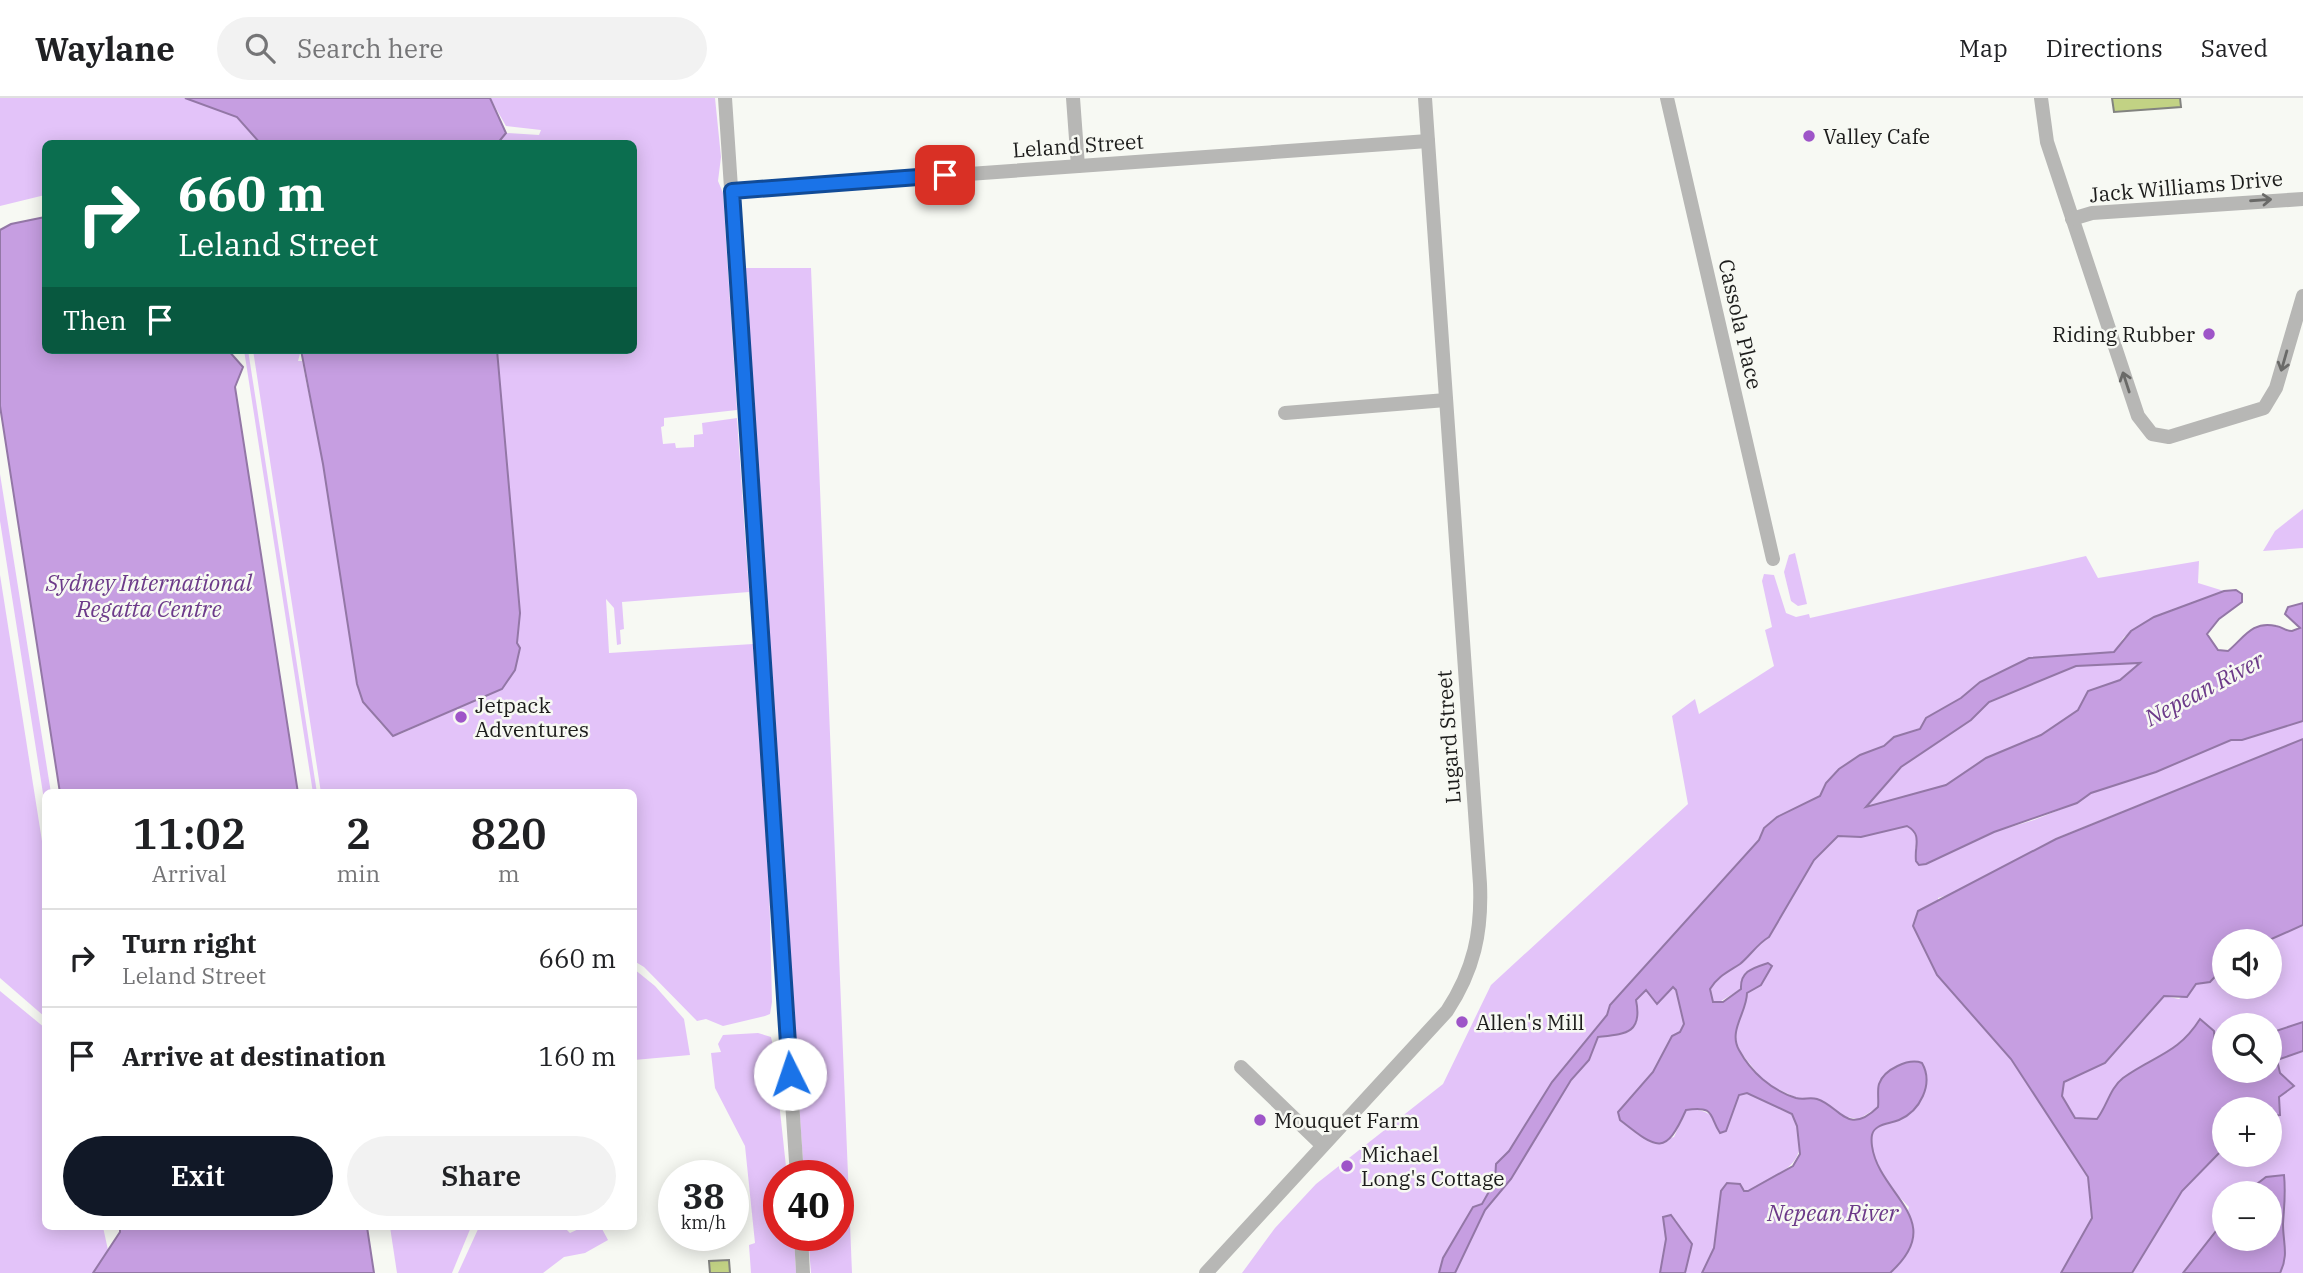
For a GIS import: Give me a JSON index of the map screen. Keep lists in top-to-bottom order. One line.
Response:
{"streets":{"street":["Leland Street","Jack Williams Drive","Cassola Place","Lugard Street"]},"crossings":[["Leland Street","Lugard Street"]],"water":["Sydney International Regatta Centre","Nepean River"],"places":["Valley Cafe","Riding Rubber","Jetpack Adventures","Allen's Mill","Mouquet Farm","Michael Long's Cottage"],"page":{"header":"Waylane","search":"Search here","nav":["Map","Directions","Saved"],"turn":["660 m","Leland Street"],"then":"Then","eta":["11:02","Arrival","2","min","820","m"],"list":[{"name":"Turn right","note":"Leland Street","value":"660 m"},{"name":"Arrive at destination","value":"160 m"}],"map_buttons":["+","−"],"buttons":["Exit","Share"],"speed":"38 km/h","limit":"40"}}
